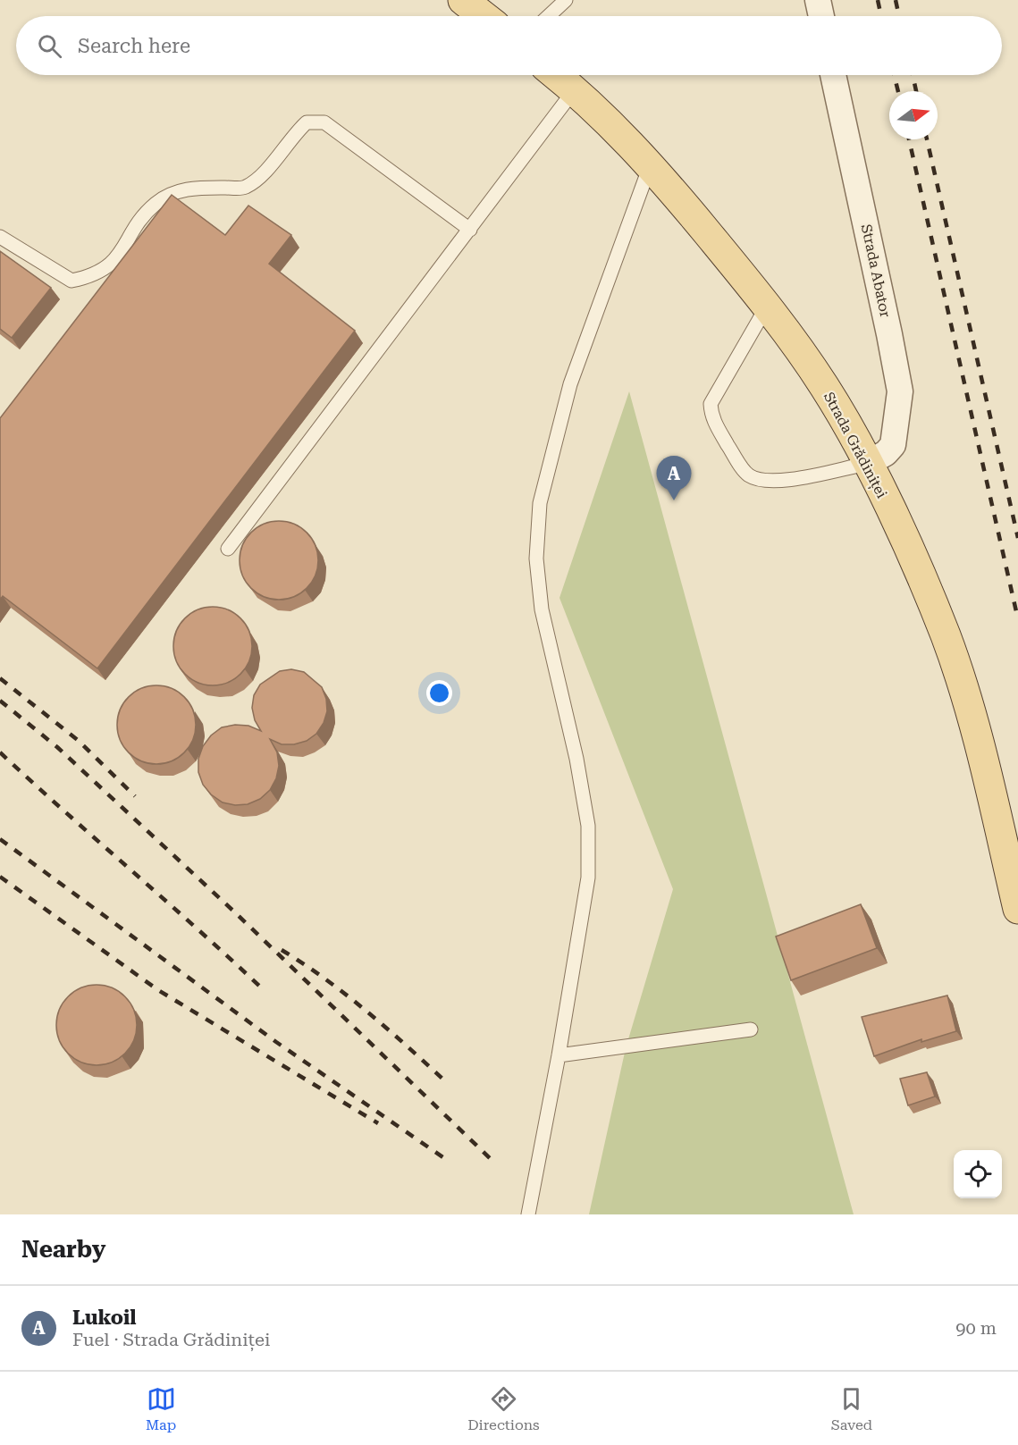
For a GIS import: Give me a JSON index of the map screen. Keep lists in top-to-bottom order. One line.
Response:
{"streets":{"main road":["Strada Grădiniței"],"street":["Strada Abator"]},"crossings":[["Strada Abator","Strada Grădiniței"]],"north":"right","page":{"search":"Search here","pins":"A","heading":"Nearby","list":[{"mark":"A","name":"Lukoil","note":"Fuel · Strada Grădiniței","value":"90 m"}],"nav":["Map","Directions","Saved"]}}
